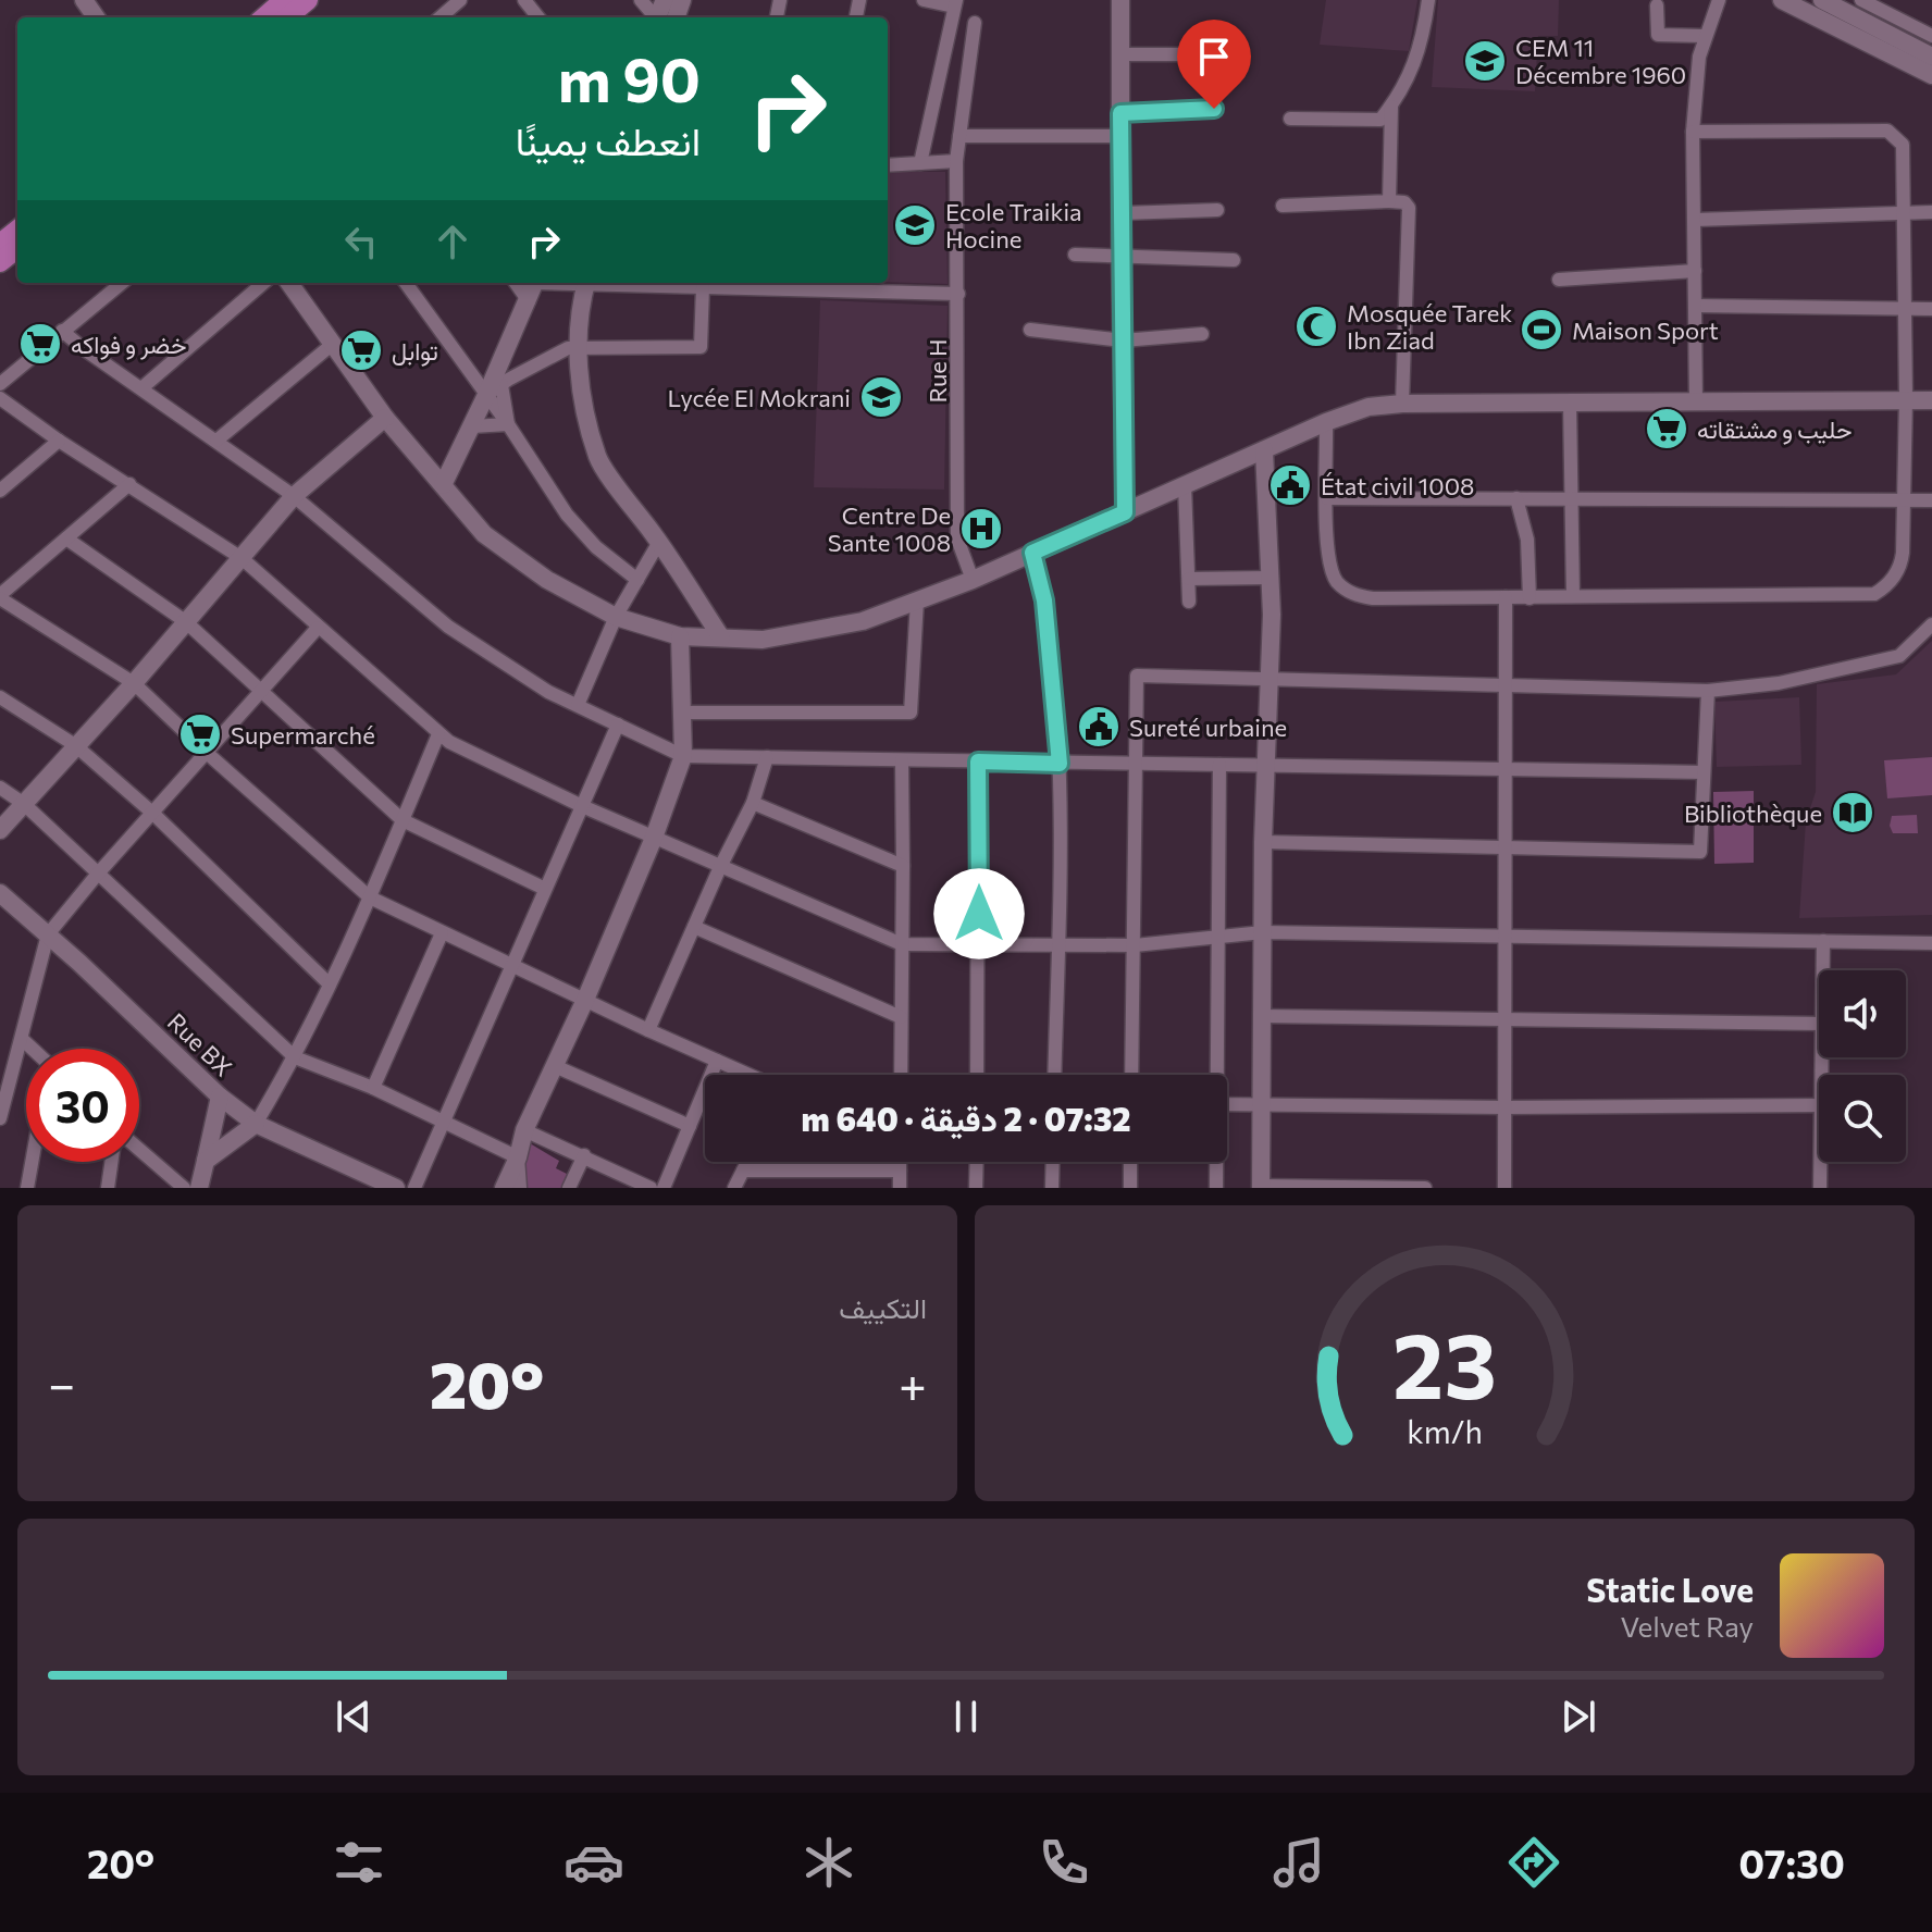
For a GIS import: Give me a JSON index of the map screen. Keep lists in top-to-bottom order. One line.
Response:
{"streets":{"street":["Rue H","Rue BX"]},"places":{"school or university":["CEM 11 Décembre 1960","Ecole Traikia Hocine","Lycée El Mokrani"],"mosque":["Mosquée Tarek Ibn Ziad"],"sports":["Maison Sport"],"supermarket":["خضر و فواكه","توابل","حليب و مشتقاته","Supermarché"],"public building":["État civil 1008","Sureté urbaine"],"hospital":["Centre De Sante 1008"],"library":["Bibliothèque"]},"page":{"turn":["90 m","انعطف يمينًا"],"limit":"30","trip":"07:32 · 2 دقيقة · 640 m","tile":"التكييف","heat":["−","20°","+"],"song":["Static Love","Velvet Ray"],"tabs":["07:30","20°"],"gauge":["23","km/h"]}}
